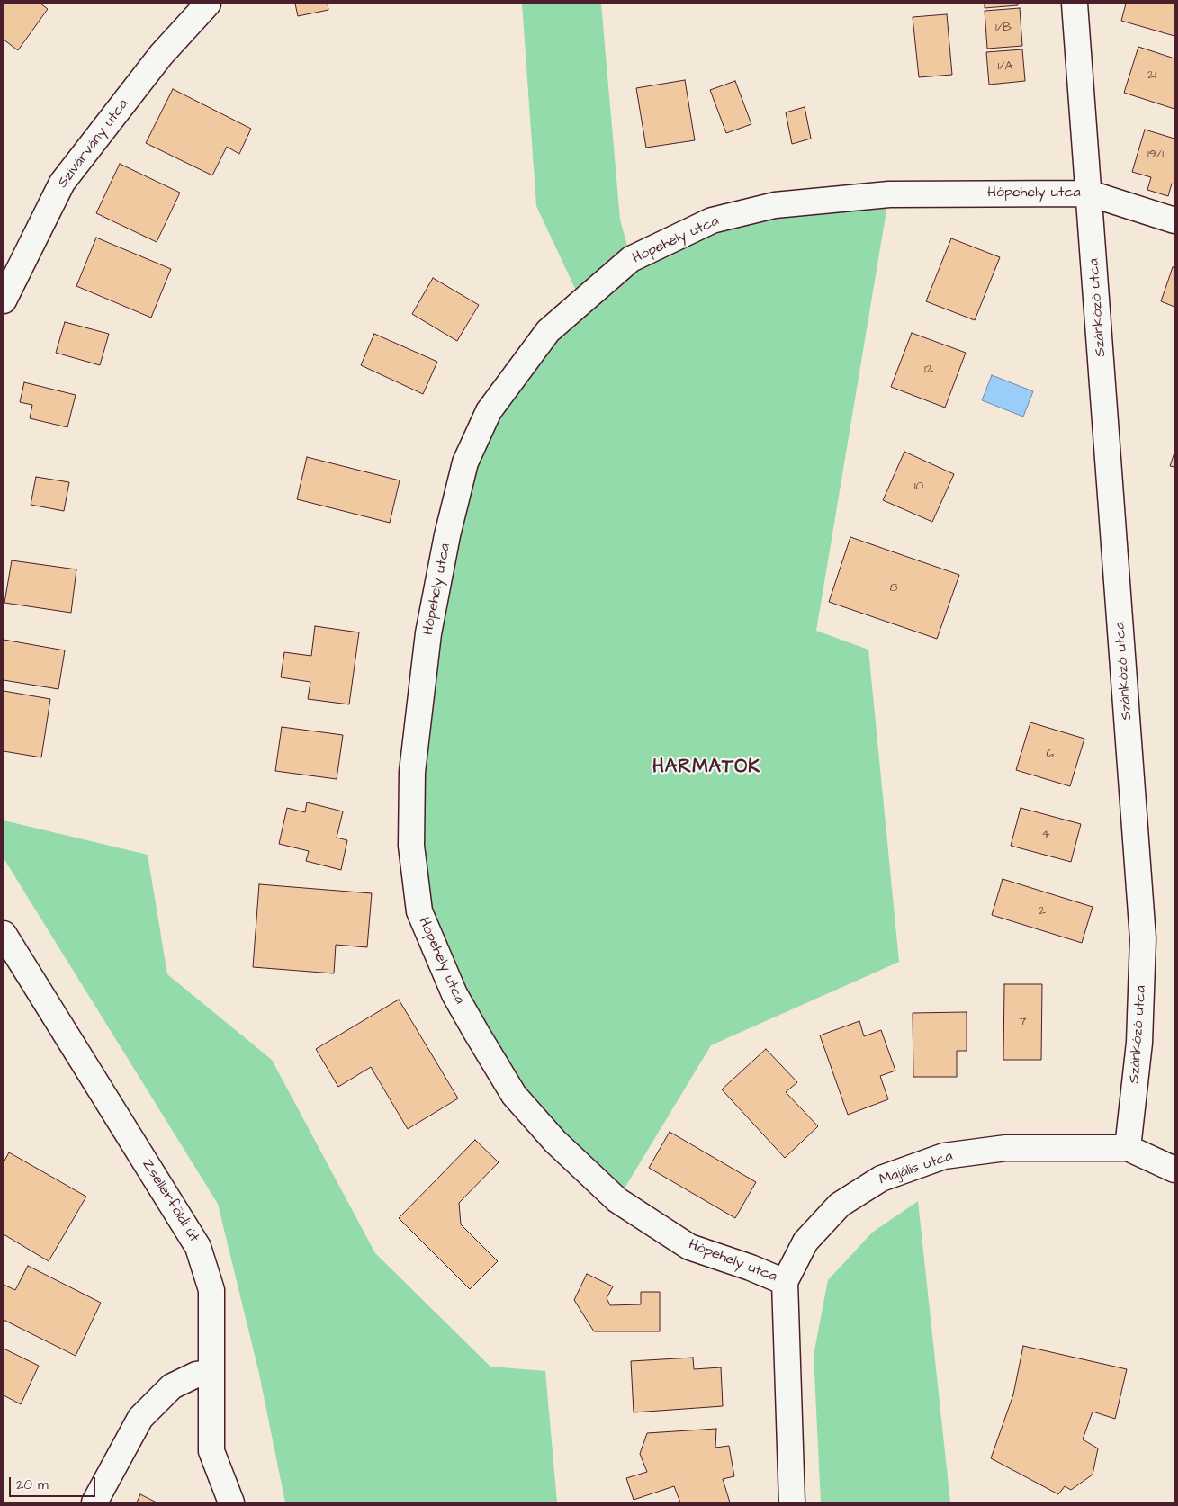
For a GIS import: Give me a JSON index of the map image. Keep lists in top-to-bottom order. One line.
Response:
{"streets":{"street":["Szivárvány utca","Hópehely utca","Szánkózó utca","Majális utca","Zsellérföldi út"]},"crossings":[["Hópehely utca","Szánkózó utca"],["Hópehely utca","Majális utca"],["Szánkózó utca","Majális utca"]],"districts":["HARMATOK"],"house_numbers":["1/B","1/A","21","19/1","12","10","8","6","4","2","7"],"scale_bar":"20 m"}
